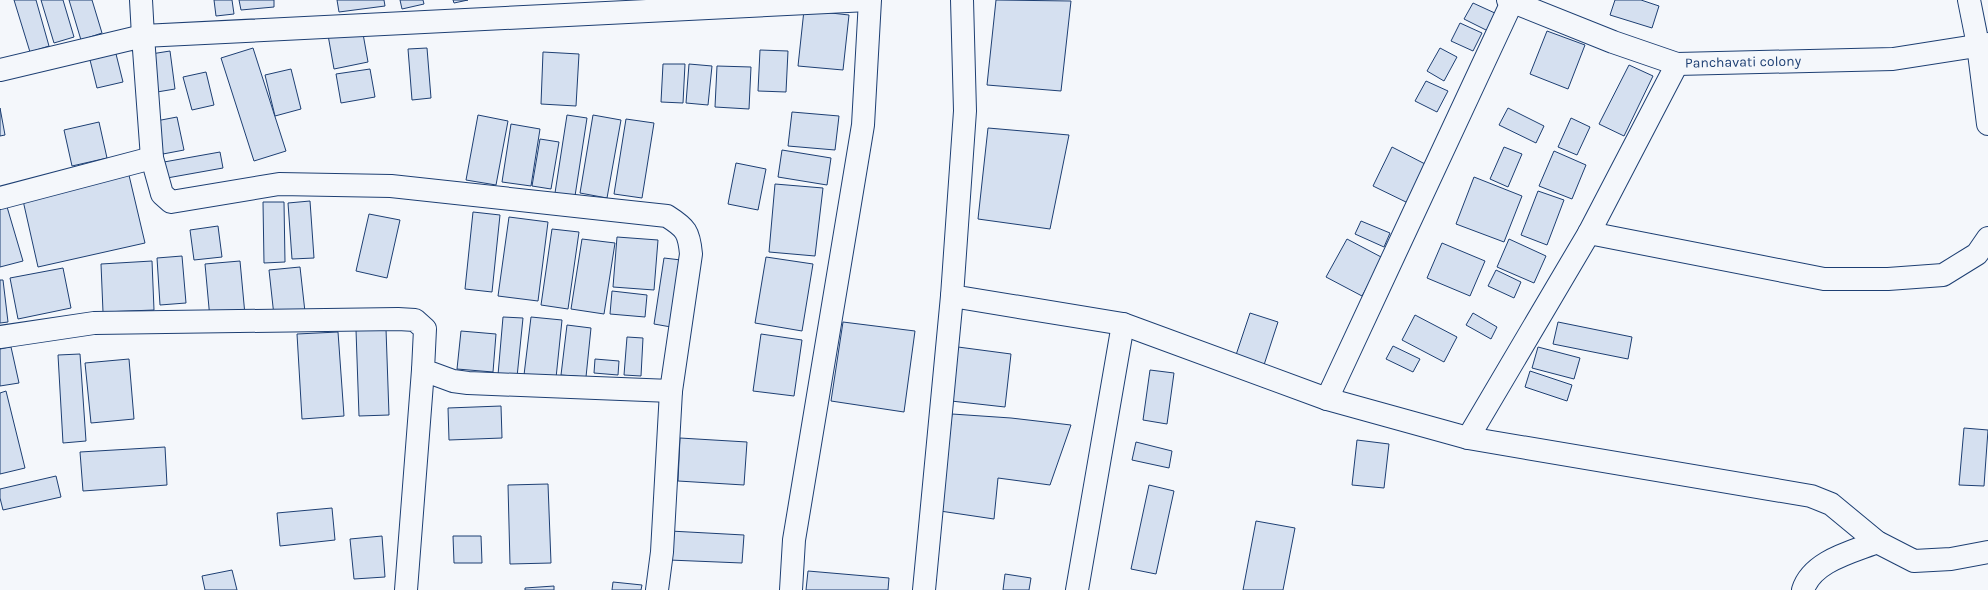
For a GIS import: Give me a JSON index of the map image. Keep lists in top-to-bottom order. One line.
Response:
{"streets":{"street":["Panchavati colony"]}}
